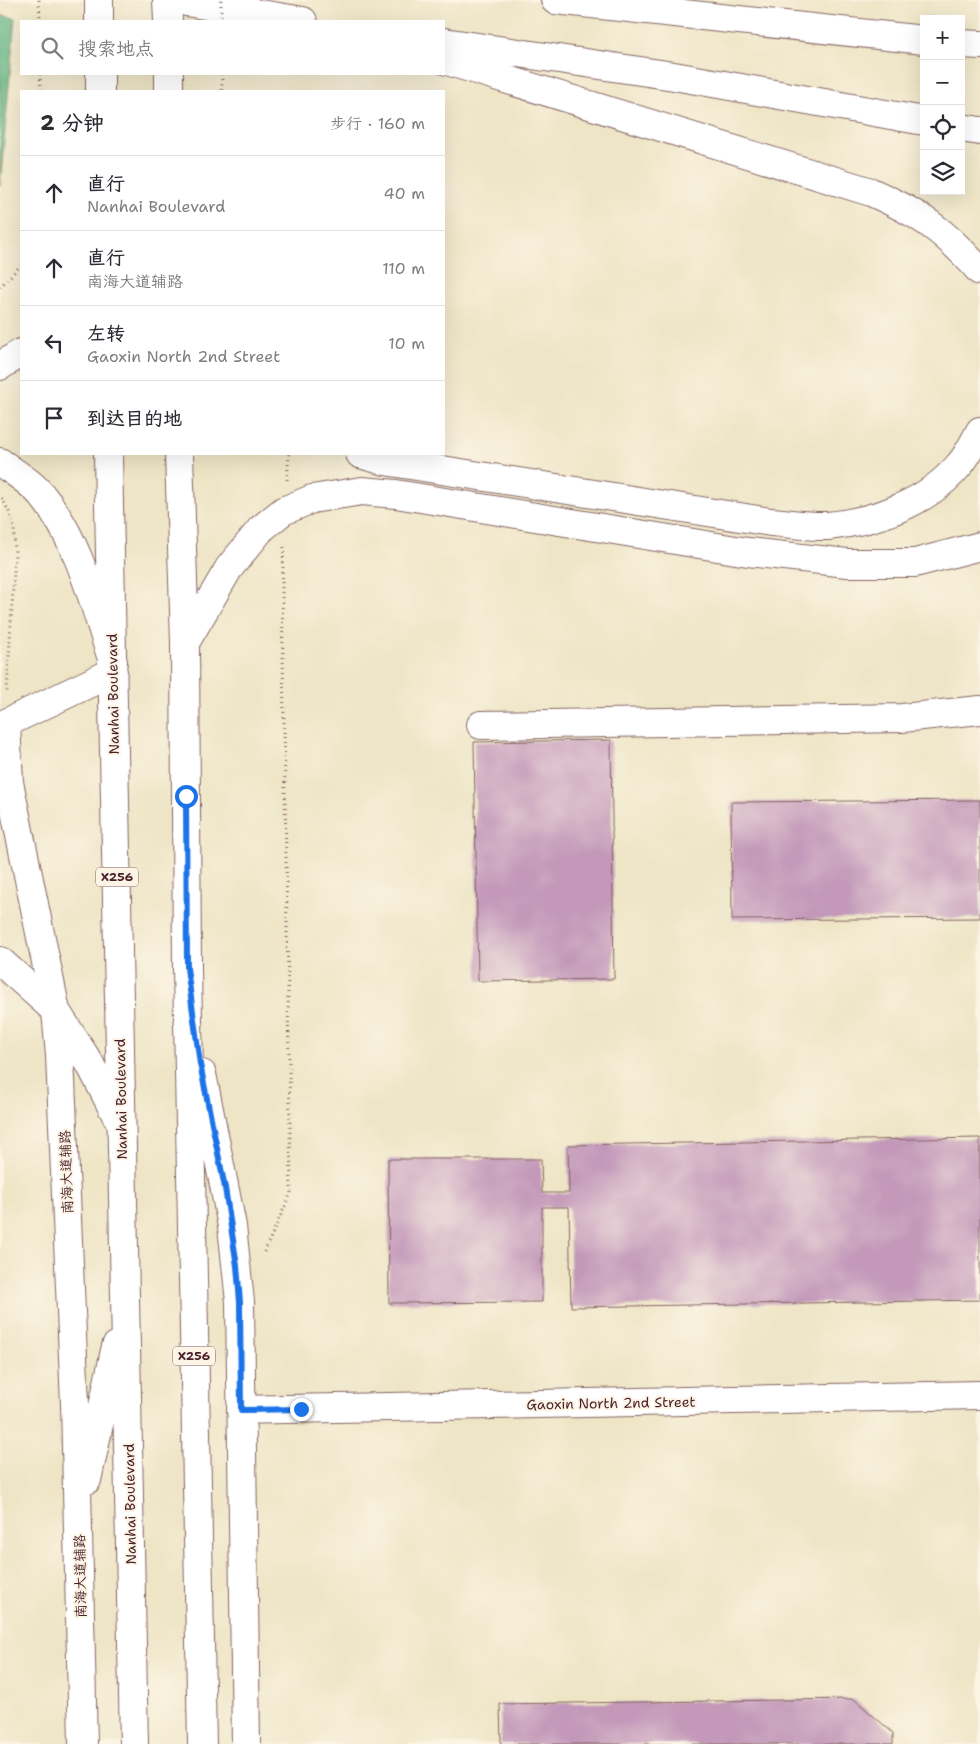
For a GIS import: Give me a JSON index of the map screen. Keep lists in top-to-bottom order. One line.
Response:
{"streets":{"main road":["Nanhai Boulevard","X256","南海大道辅路","Gaoxin North 2nd Street"]},"page":{"map_buttons":["+","−"],"search":"搜索地点","heading":["2 分钟","步行 · 160 m"],"list":[["直行","Nanhai Boulevard","40 m"],["直行","南海大道辅路","110 m"],["左转","Gaoxin North 2nd Street","10 m"],"到达目的地"]}}
